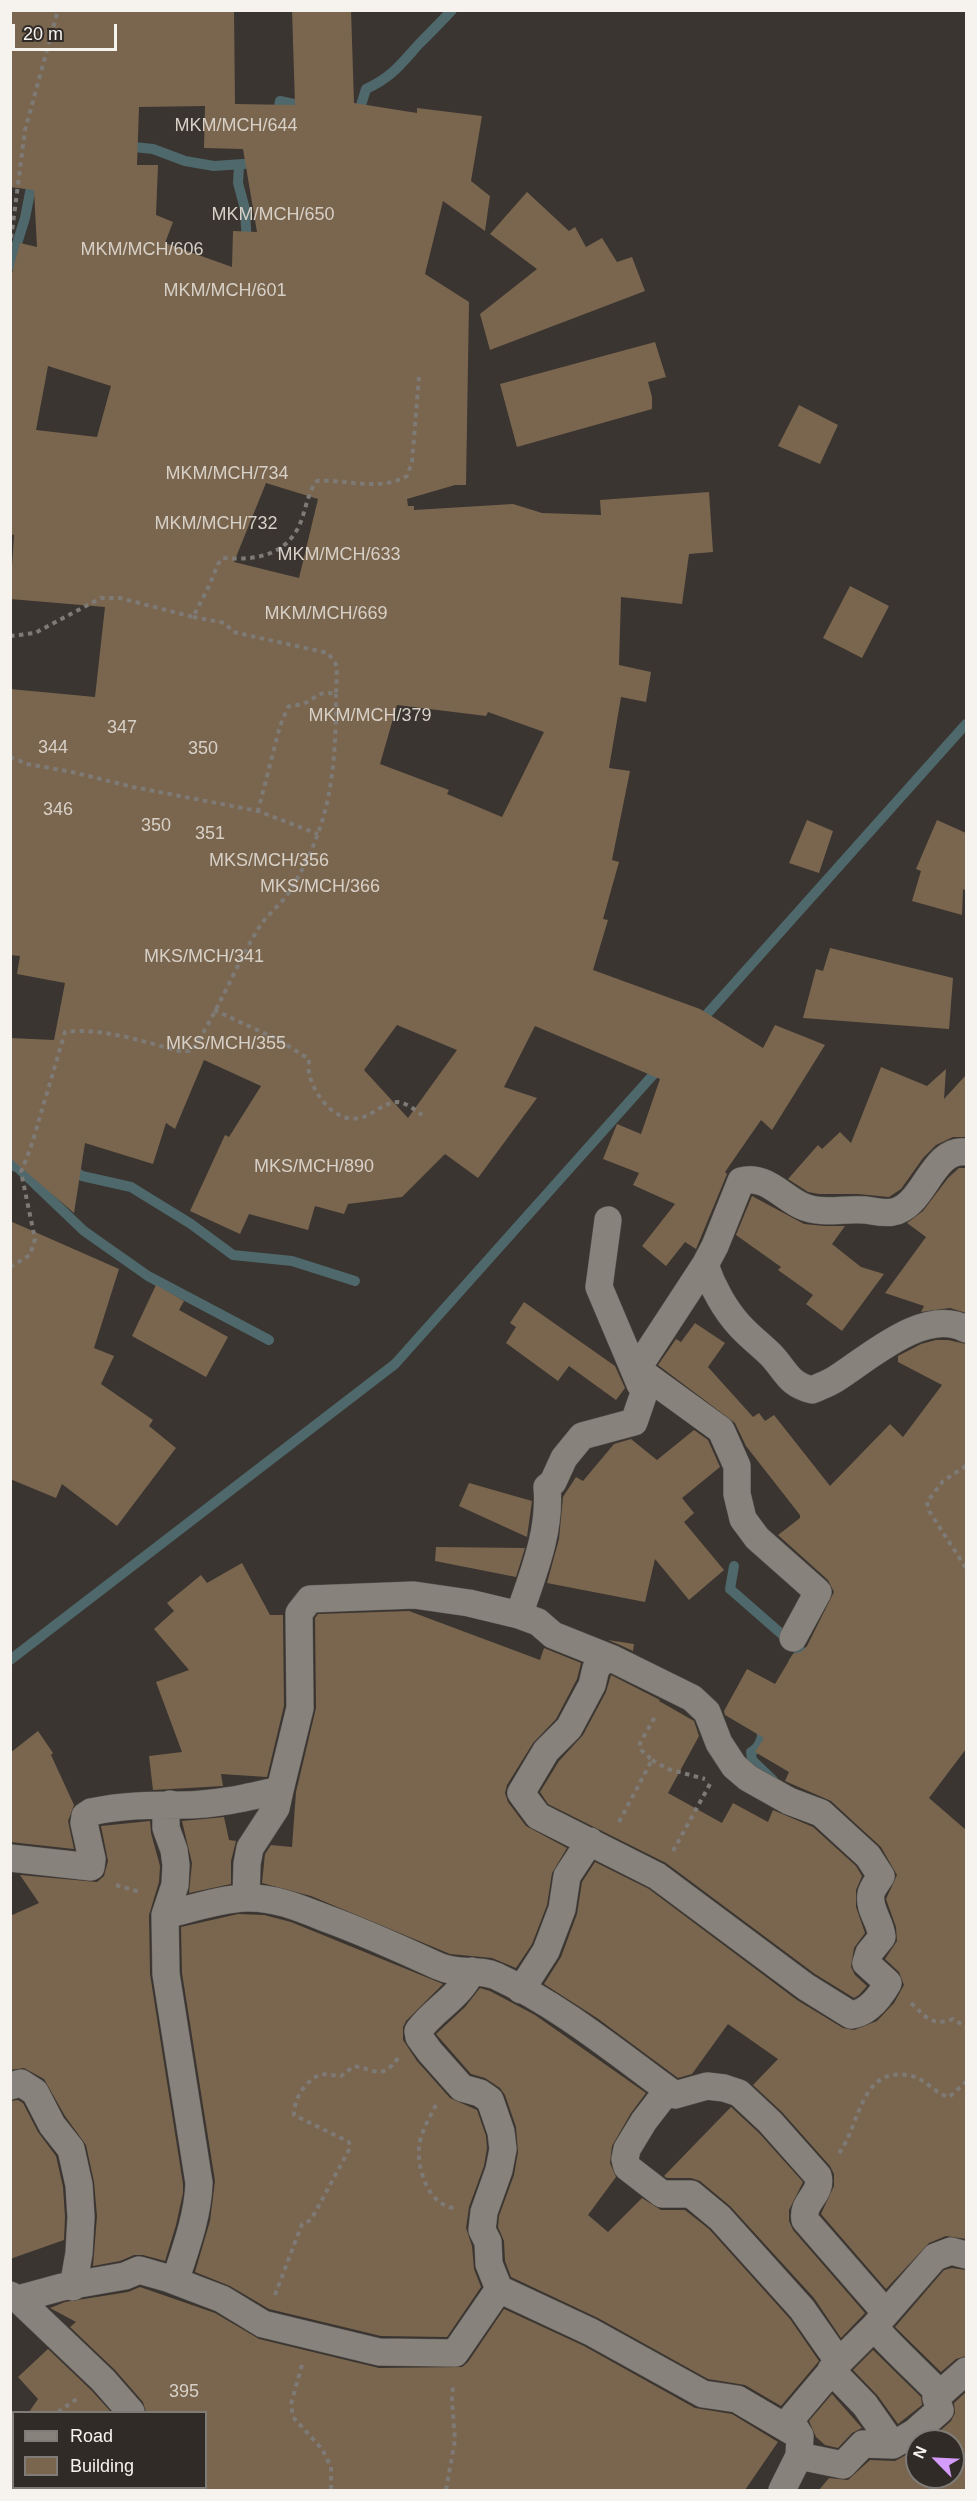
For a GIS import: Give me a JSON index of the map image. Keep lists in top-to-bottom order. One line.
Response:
{"house_numbers":["MKM/MCH/644","MKM/MCH/650","MKM/MCH/606","MKM/MCH/601","MKM/MCH/734","MKM/MCH/732","MKM/MCH/633","MKM/MCH/669","MKM/MCH/379","347","344","350","346","350","351","MKS/MCH/356","MKS/MCH/366","MKS/MCH/341","MKS/MCH/355","MKS/MCH/890","395"],"legend":["Road","Building"],"scale_bar":"20 m","north":"top left"}
